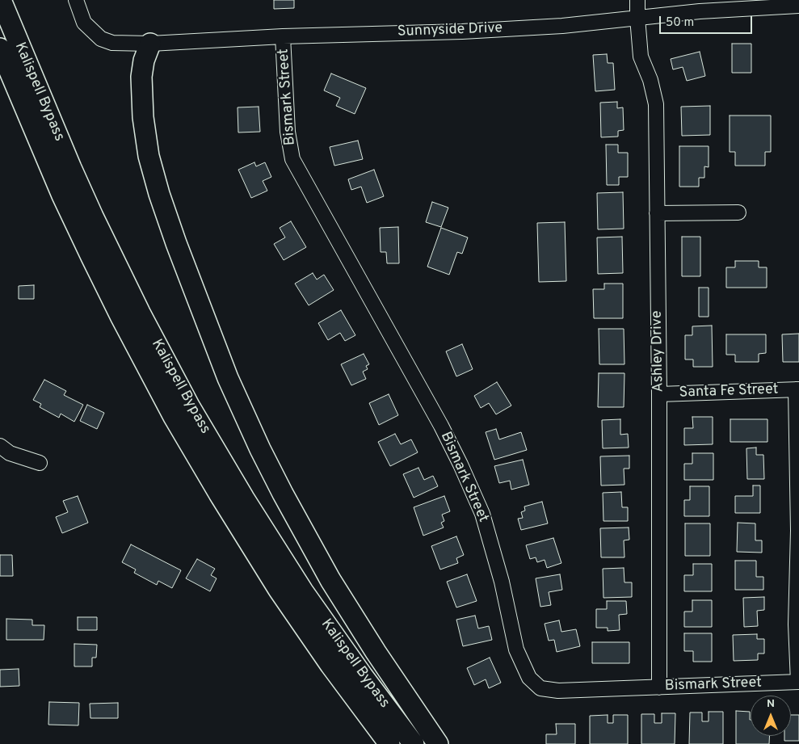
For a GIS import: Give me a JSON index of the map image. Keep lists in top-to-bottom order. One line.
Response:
{"streets":{"highway":["Kalispell Bypass"],"street":["Sunnyside Drive","Bismark Street","Ashley Drive","Santa Fe Street"]},"crossings":[["Sunnyside Drive","Bismark Street"],["Sunnyside Drive","Ashley Drive"],["Bismark Street","Ashley Drive"],["Ashley Drive","Santa Fe Street"]],"scale_bar":"50 m","north":"top"}
